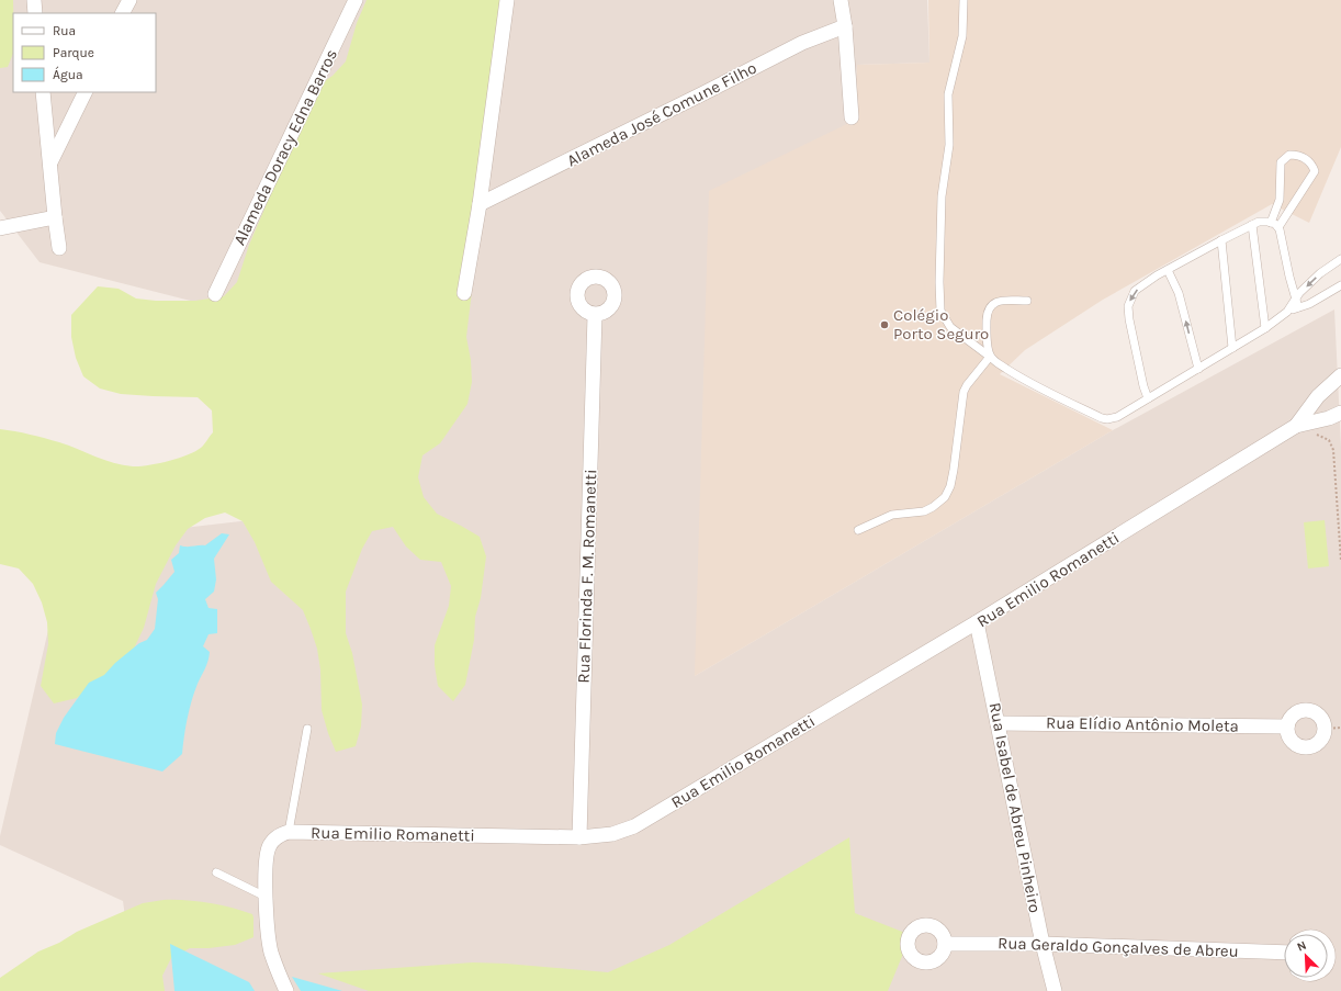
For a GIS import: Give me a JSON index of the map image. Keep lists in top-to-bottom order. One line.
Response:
{"streets":{"street":["Alameda José Comune Filho","Alameda Doracy Edna Barros","Rua Florinda F. M. Romanetti","Rua Emilio Romanetti","Rua Elídio Antônio Moleta","Rua Isabel de Abreu Pinheiro","Rua Geraldo Gonçalves de Abreu"]},"crossings":[["Rua Florinda F. M. Romanetti","Rua Emilio Romanetti"],["Rua Emilio Romanetti","Rua Isabel de Abreu Pinheiro"],["Rua Elídio Antônio Moleta","Rua Isabel de Abreu Pinheiro"],["Rua Isabel de Abreu Pinheiro","Rua Geraldo Gonçalves de Abreu"]],"places":["Colégio Porto Seguro"],"legend":["Rua","Parque","Água"],"north":"top left"}
